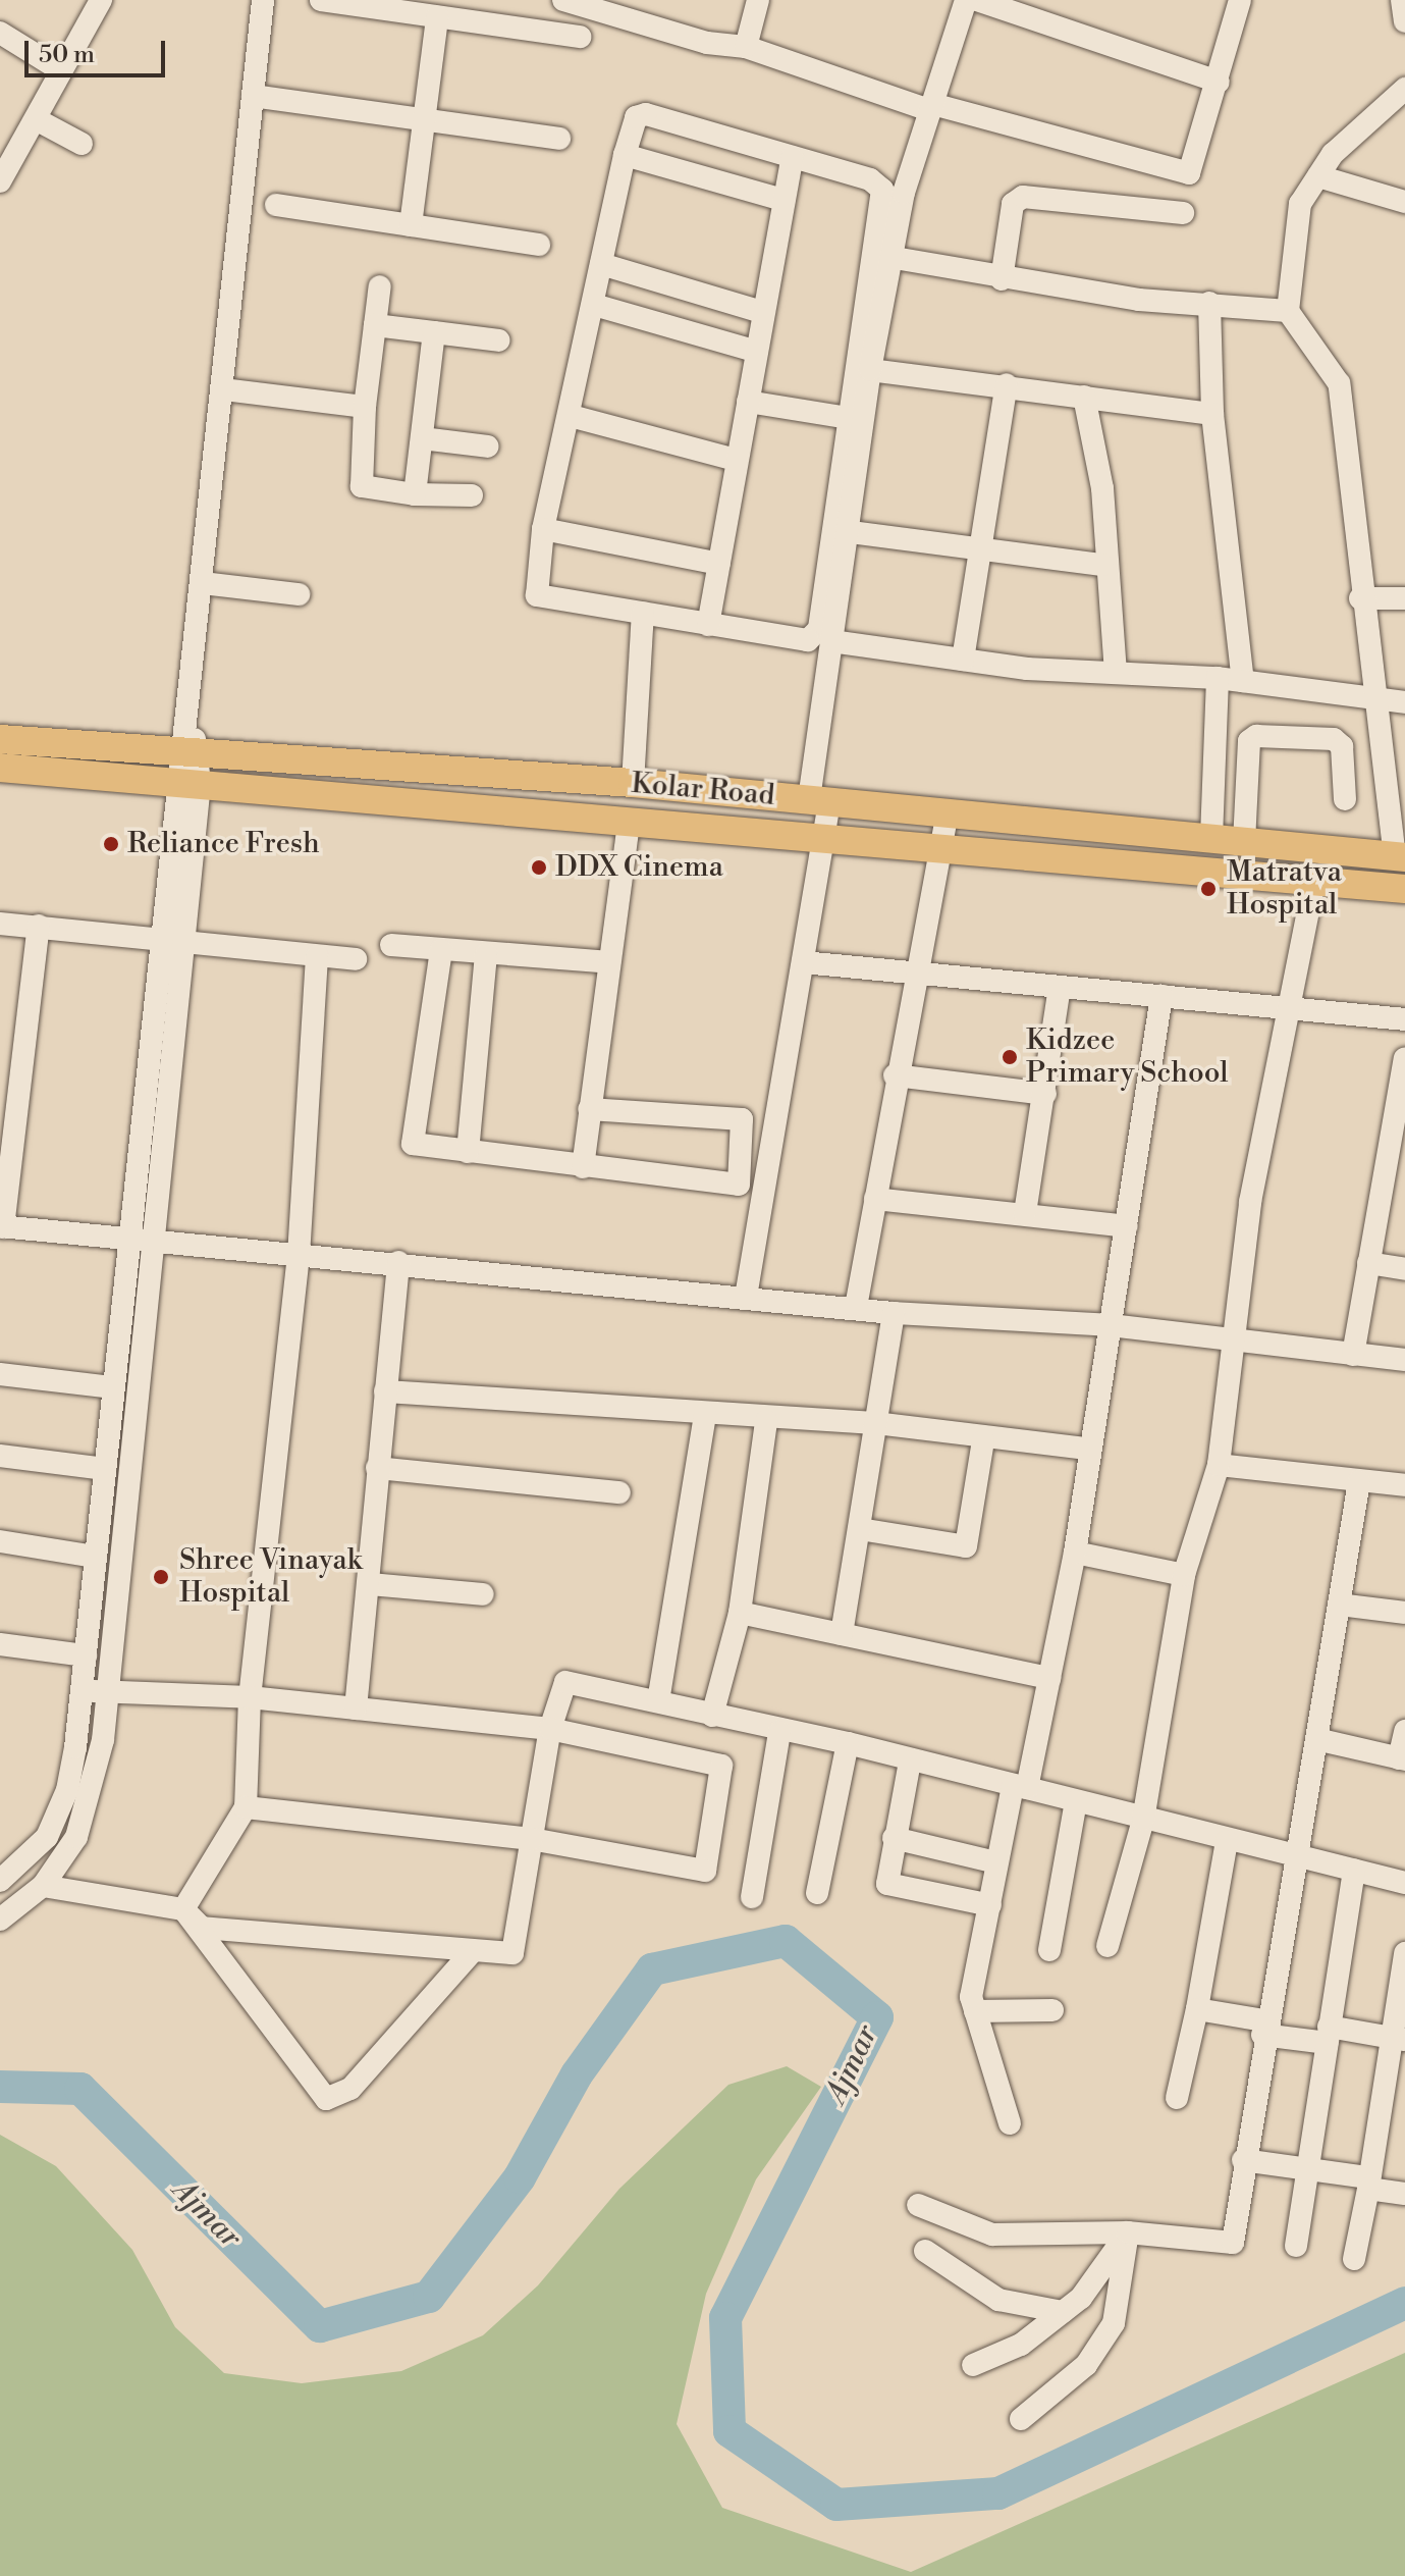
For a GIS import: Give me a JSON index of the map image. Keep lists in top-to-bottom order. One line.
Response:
{"streets":{"main road":["Kolar Road"]},"water":["Ajmar"],"places":["Reliance Fresh","DDX Cinema","Matratva Hospital","Kidzee Primary School","Shree Vinayak Hospital"],"scale_bar":"50 m"}
